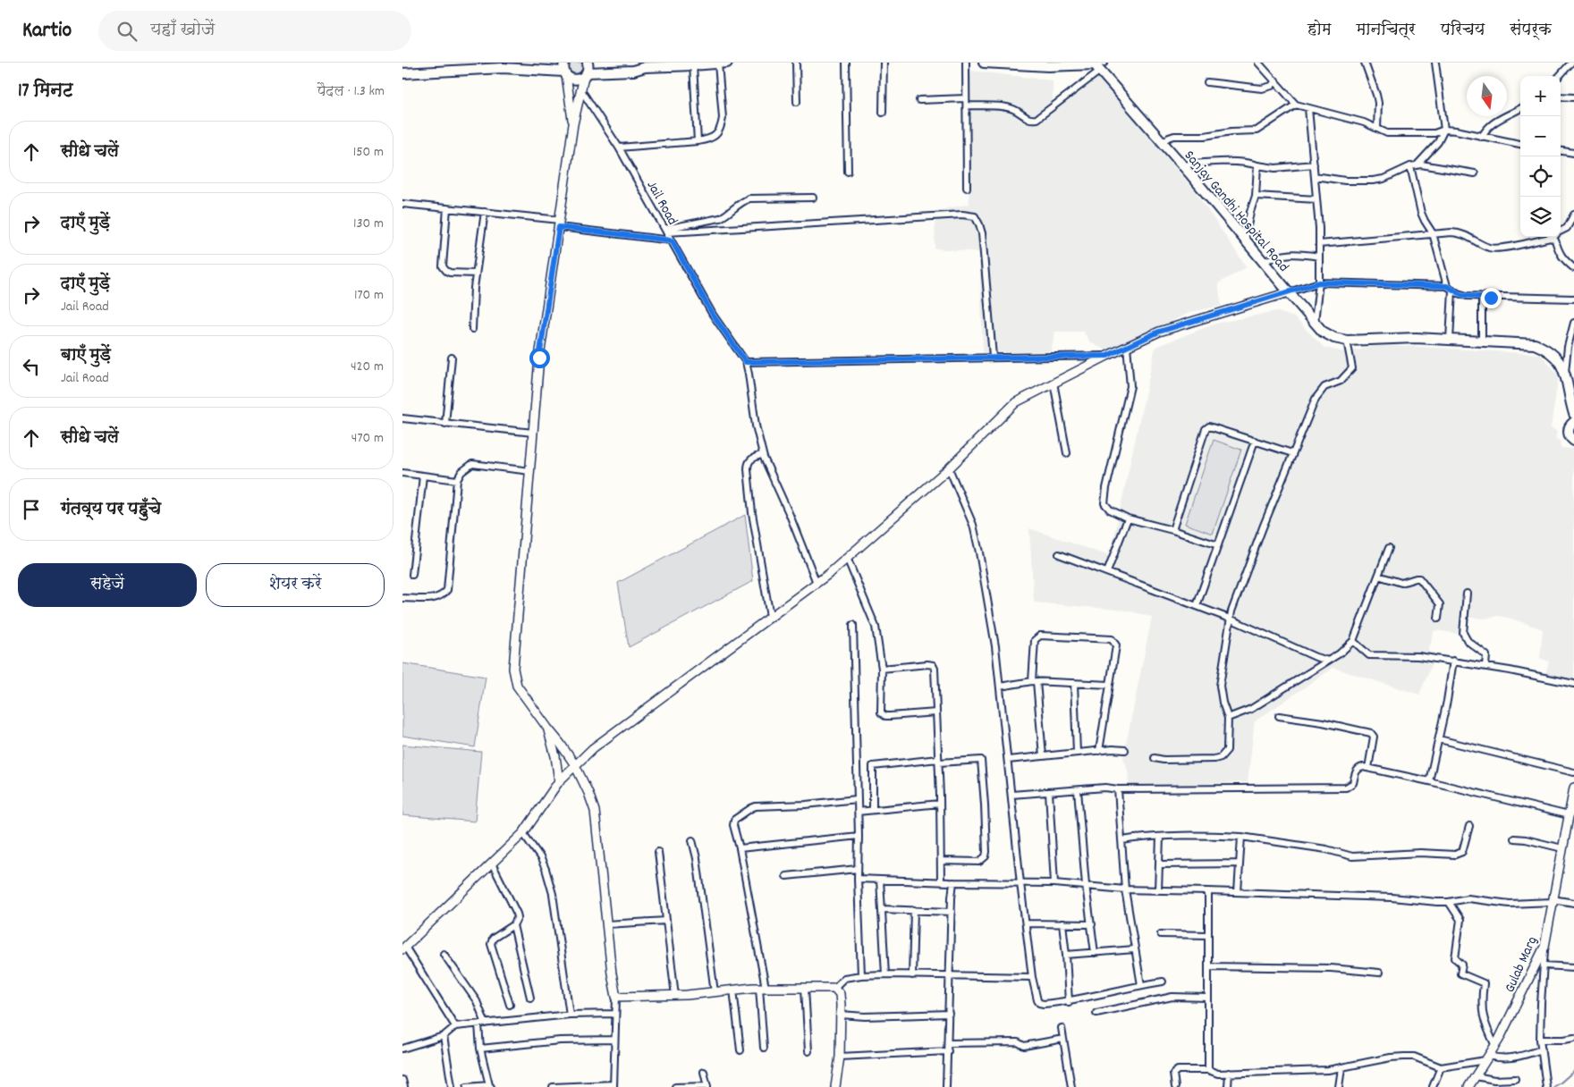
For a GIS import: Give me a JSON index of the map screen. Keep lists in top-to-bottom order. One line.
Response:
{"streets":{"main road":["Sanjay Gandhi Hospital Road","Gulab Marg"],"street":["Jail Road"]},"north":"bottom","page":{"header":"Kartio","search":"यहाँ खोजें","nav":["होम","मानचित्र","परिचय","संपर्क"],"heading":["17 मिनट","पैदल · 1.3 km"],"map_buttons":["+","−"],"list":[["सीधे चलें","150 m"],["दाएँ मुड़ें","130 m"],["दाएँ मुड़ें","Jail Road","170 m"],["बाएँ मुड़ें","Jail Road","420 m"],["सीधे चलें","470 m"],"गंतव्य पर पहुँचे"],"buttons":["सहेजें","शेयर करें"]}}
